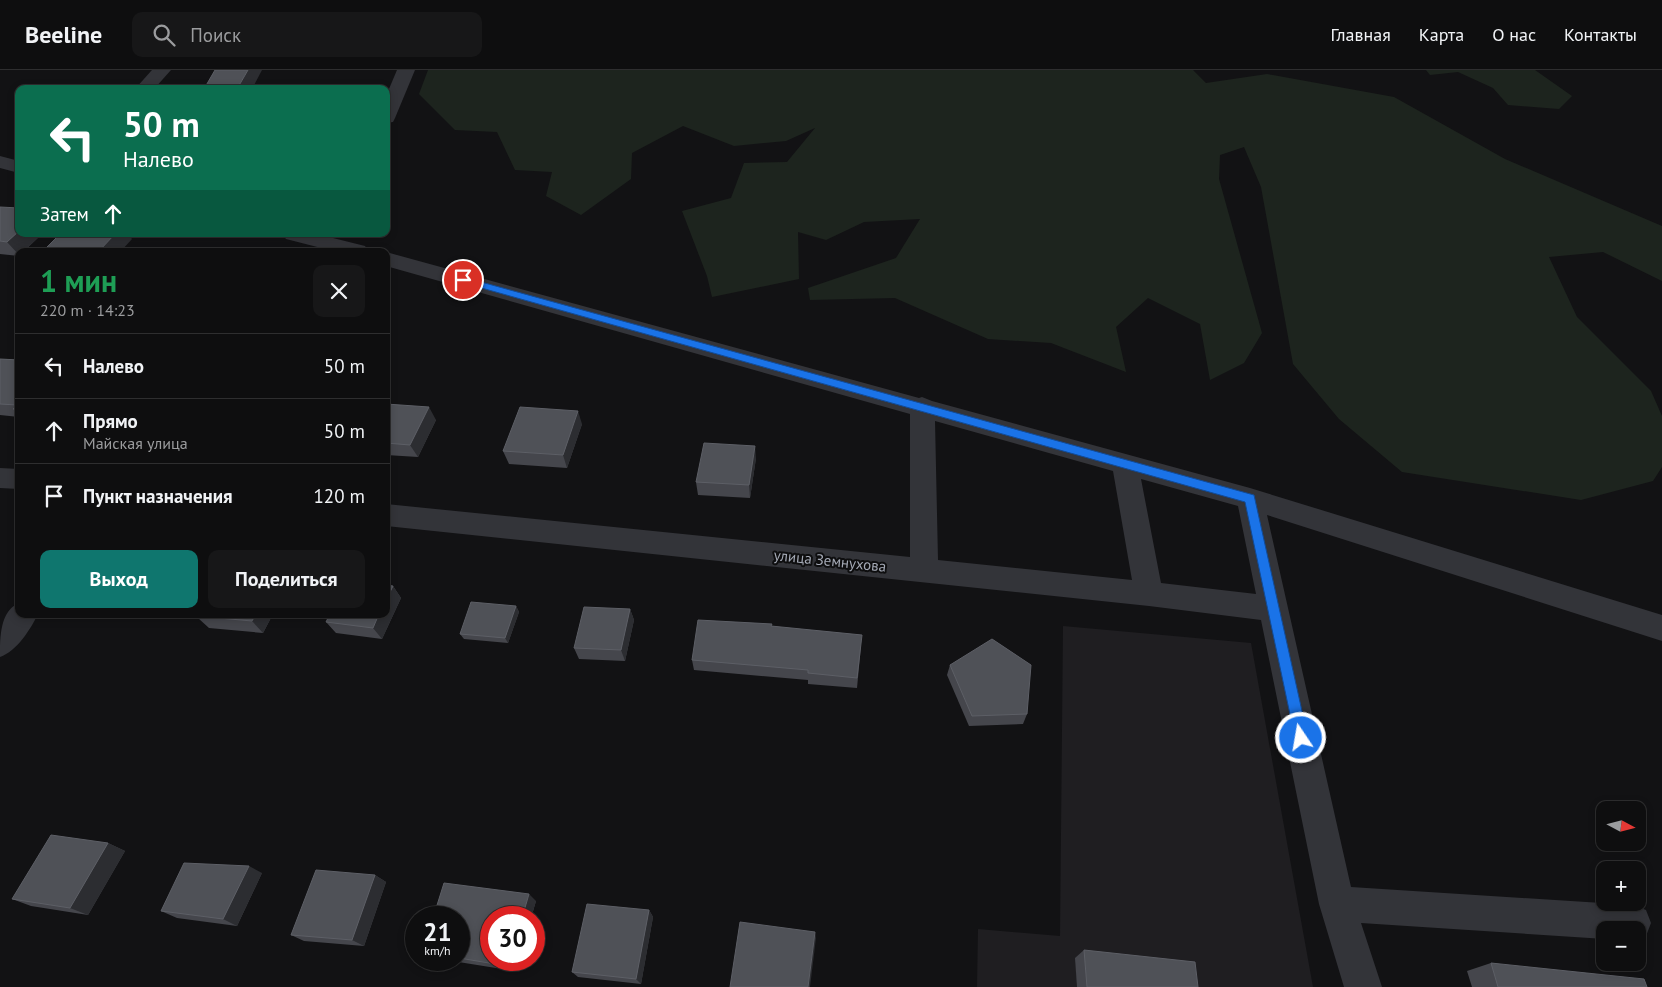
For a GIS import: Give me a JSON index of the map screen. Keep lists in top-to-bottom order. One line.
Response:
{"streets":{"street":["улица Земнухова"]},"north":"right","page":{"header":"Beeline","search":"Поиск","nav":["Главная","Карта","О нас","Контакты"],"turn":["50 m","Налево"],"then":"Затем","heading":["1 мин","220 m · 14:23"],"list":[{"name":"Налево","value":"50 m"},{"name":"Прямо","note":"Майская улица","value":"50 m"},{"name":"Пункт назначения","value":"120 m"}],"buttons":["Выход","Поделиться"],"map_buttons":["+","−"],"speed":"21 km/h","limit":"30"}}
